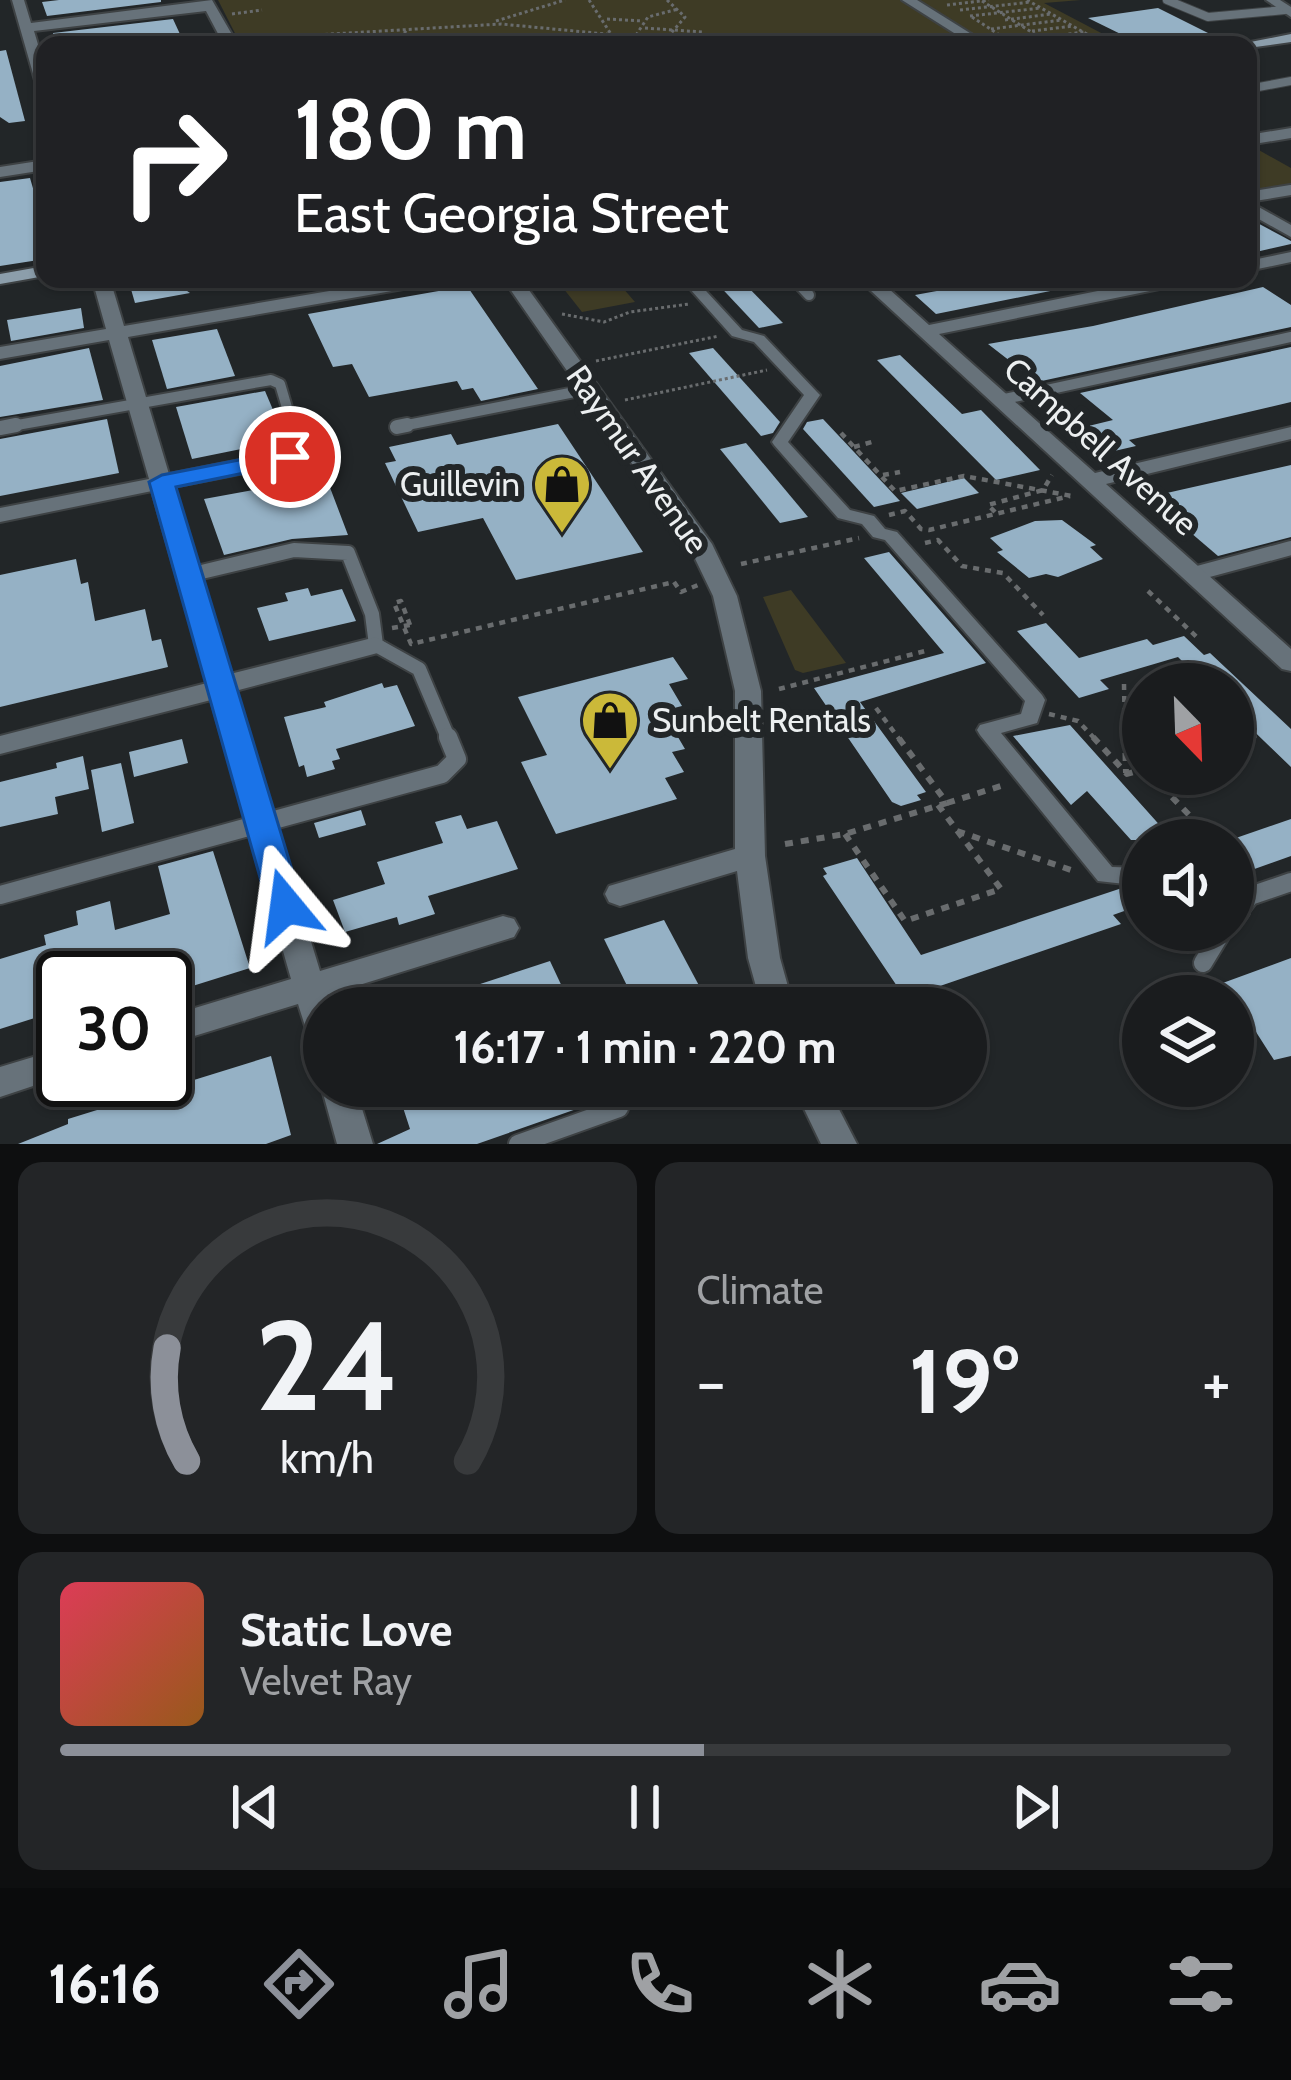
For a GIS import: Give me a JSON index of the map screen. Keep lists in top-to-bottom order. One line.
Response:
{"streets":{"street":["Campbell Avenue","Raymur Avenue"]},"places":{"shop":["Guillevin","Sunbelt Rentals"]},"north":"bottom right","page":{"turn":["180 m","East Georgia Street"],"limit":"30","trip":"16:17 · 1 min · 220 m","tile":"Climate","heat":["−","19°","+"],"song":["Static Love","Velvet Ray"],"tabs":"16:16","gauge":["24","km/h"]}}
